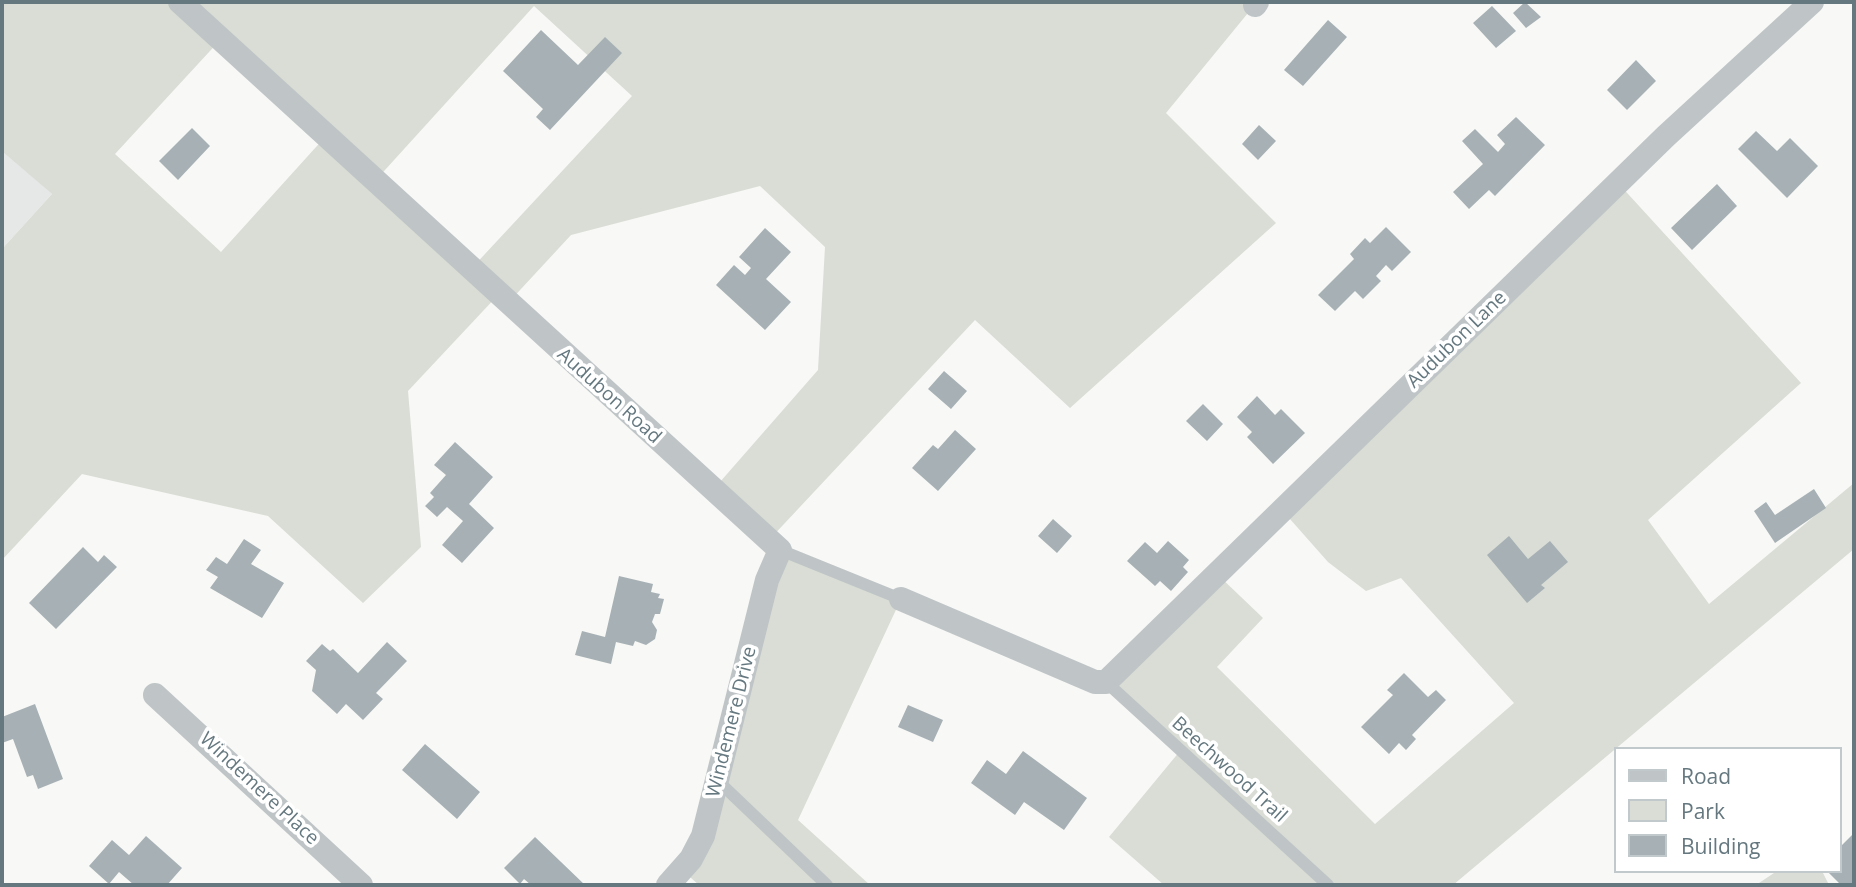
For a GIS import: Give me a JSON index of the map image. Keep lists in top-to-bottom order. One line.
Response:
{"streets":{"street":["Audubon Lane","Audubon Road","Windemere Drive","Windemere Place"],"lane":["Beechwood Trail"]},"crossings":[["Audubon Lane","Audubon Road"],["Audubon Lane","Beechwood Trail"],["Audubon Road","Windemere Drive"],["Audubon Road","Beechwood Trail"]],"legend":["Road","Park","Building"]}
